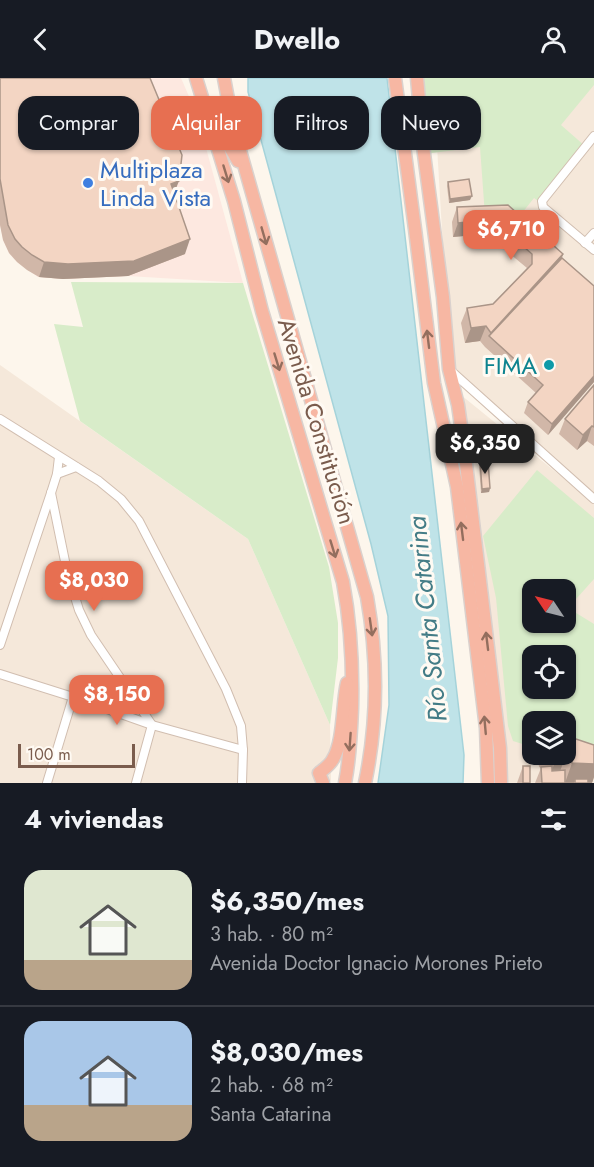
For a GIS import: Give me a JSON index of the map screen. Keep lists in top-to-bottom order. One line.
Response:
{"streets":{"highway":["Avenida Constitución"]},"one_way":["Avenida Constitución"],"water":["Río Santa Catarina"],"places":["Multiplaza Linda Vista","FIMA"],"scale_bar":"100 m","north":"top left","page":{"header":"Dwello","chip":["Comprar","Alquilar","Filtros","Nuevo"],"price":["$6,710","$6,350","$8,030","$8,150"],"scale":"100 m","heading":"4 viviendas","list":[{"name":"$6,350/mes","note":"3 hab. · 80 m² · Avenida Doctor Ignacio Morones Prieto"},{"name":"$8,030/mes","note":"2 hab. · 68 m² · Santa Catarina"}]}}
